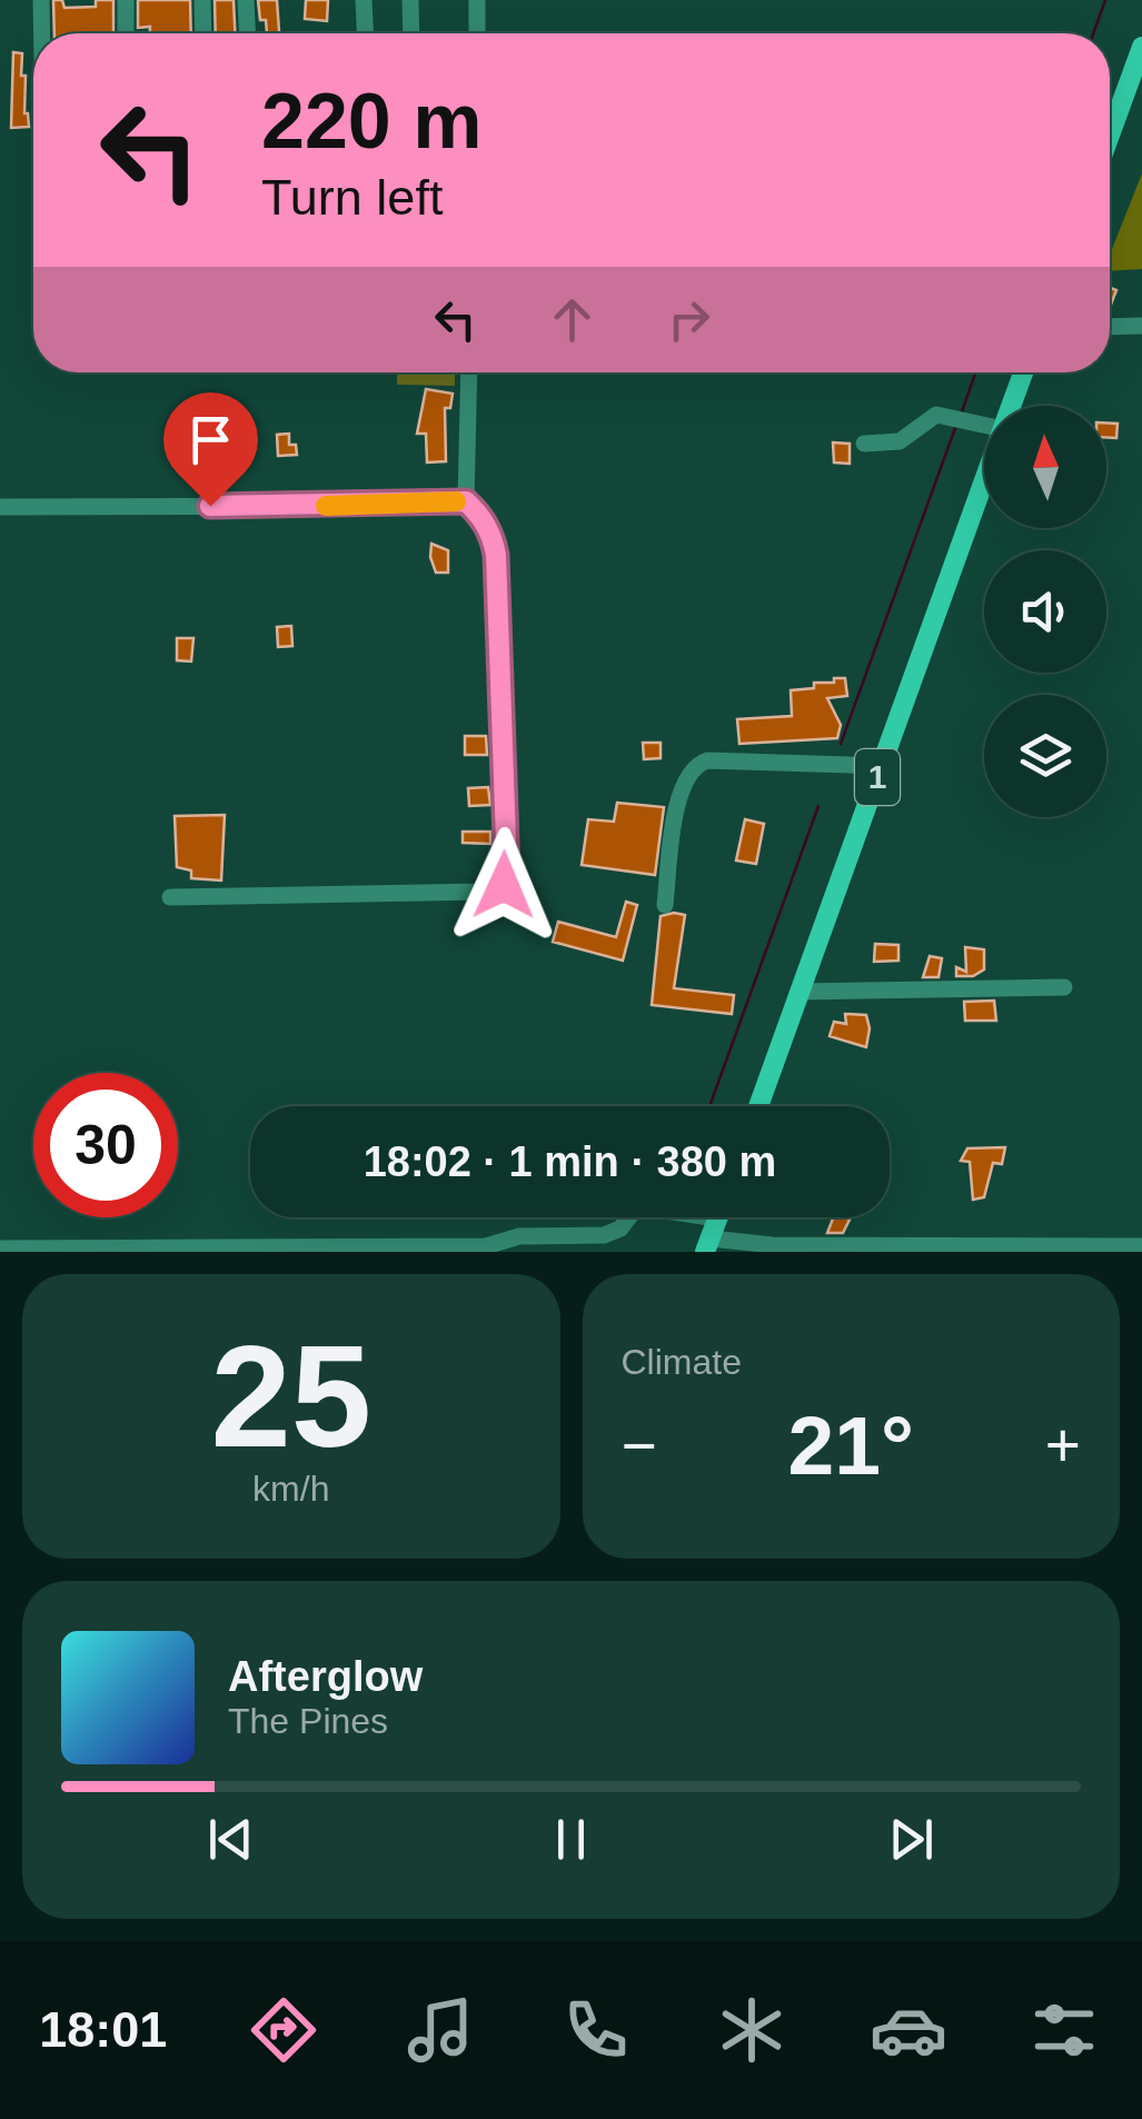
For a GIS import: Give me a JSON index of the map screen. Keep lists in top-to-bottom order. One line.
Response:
{"streets":{"main road":["1"]},"north":"top","page":{"turn":["220 m","Turn left"],"limit":"30","trip":"18:02 · 1 min · 380 m","tile":[["25","km/h"],"Climate"],"heat":["−","21°","+"],"song":["Afterglow","The Pines"],"tabs":"18:01"}}
